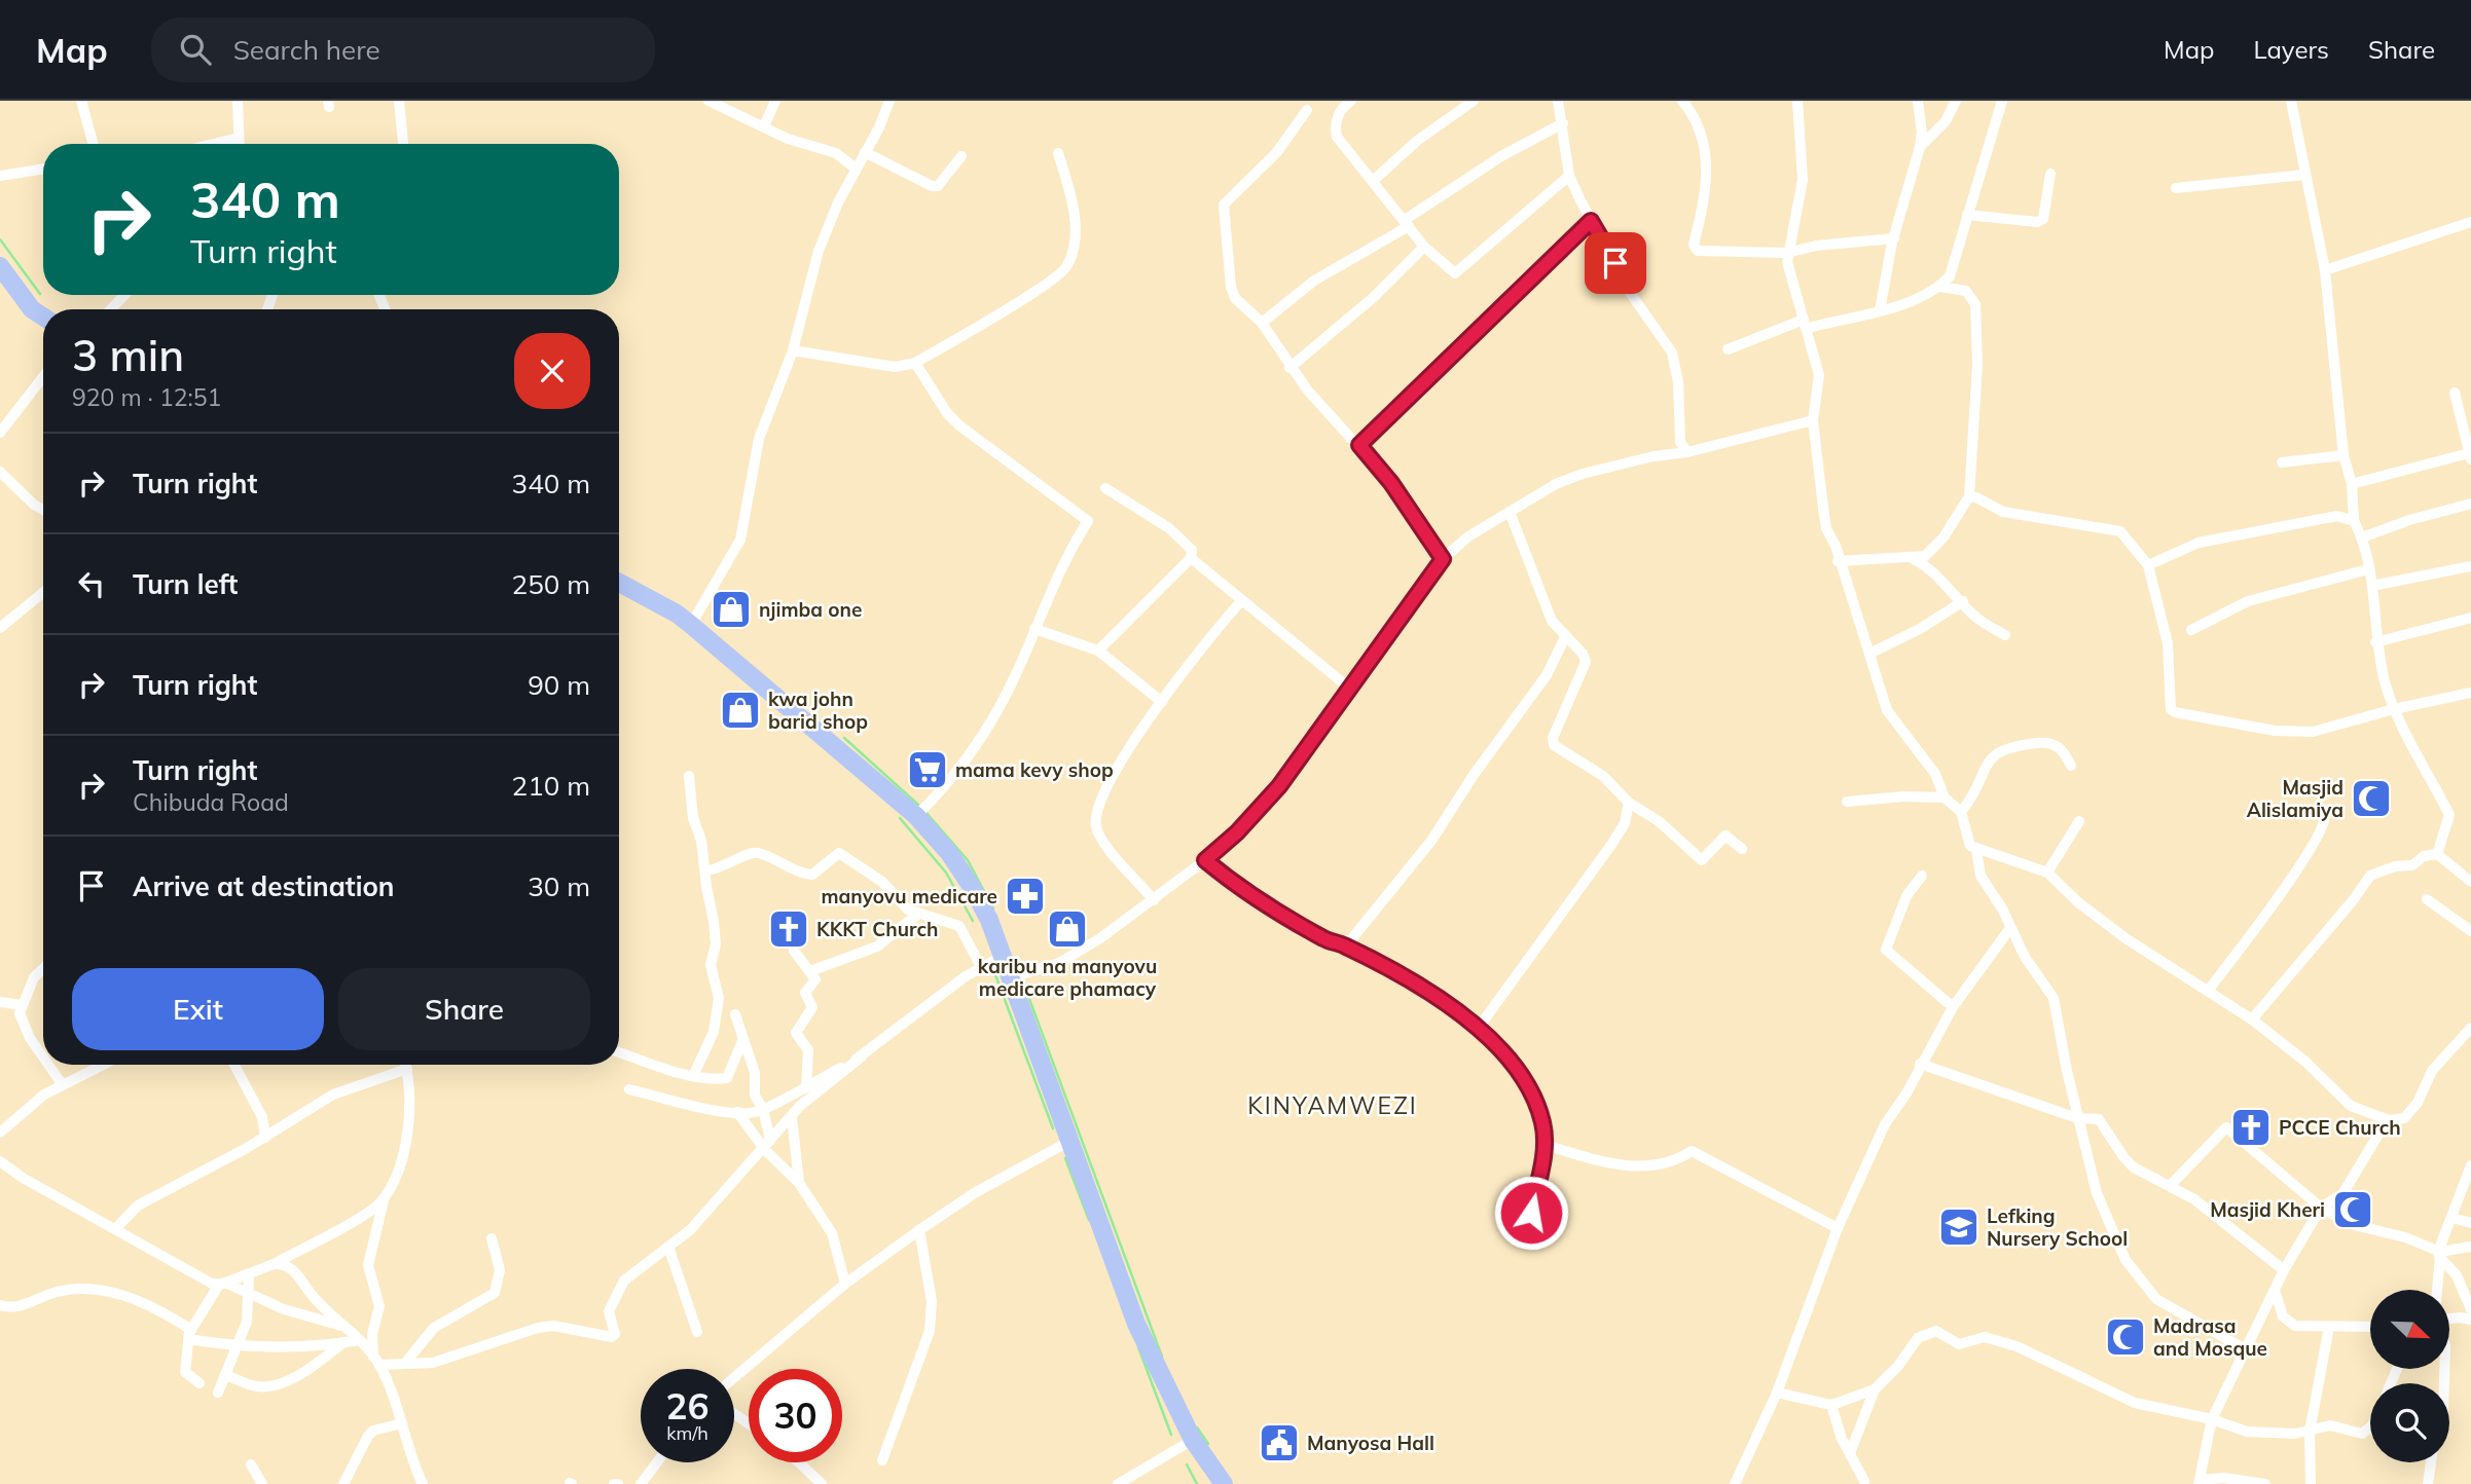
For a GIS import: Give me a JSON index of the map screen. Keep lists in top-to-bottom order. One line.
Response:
{"districts":["KINYAMWEZI"],"places":{"shop":["njimba one","kwa john barid shop","karibu na manyovu medicare phamacy"],"supermarket":["mama kevy shop"],"mosque":["Masjid Alislamiya","Masjid Kheri","Madrasa and Mosque"],"pharmacy":["manyovu medicare"],"church":["KKKT Church","PCCE Church"],"school or university":["Lefking Nursery School"],"public building":["Manyosa Hall"]},"north":"bottom right","page":{"header":"Map","search":"Search here","nav":["Map","Layers","Share"],"turn":["340 m","Turn right"],"heading":["3 min","920 m · 12:51"],"list":[{"name":"Turn right","value":"340 m"},{"name":"Turn left","value":"250 m"},{"name":"Turn right","value":"90 m"},{"name":"Turn right","note":"Chibuda Road","value":"210 m"},{"name":"Arrive at destination","value":"30 m"}],"buttons":["Exit","Share"],"speed":"26 km/h","limit":"30"}}
